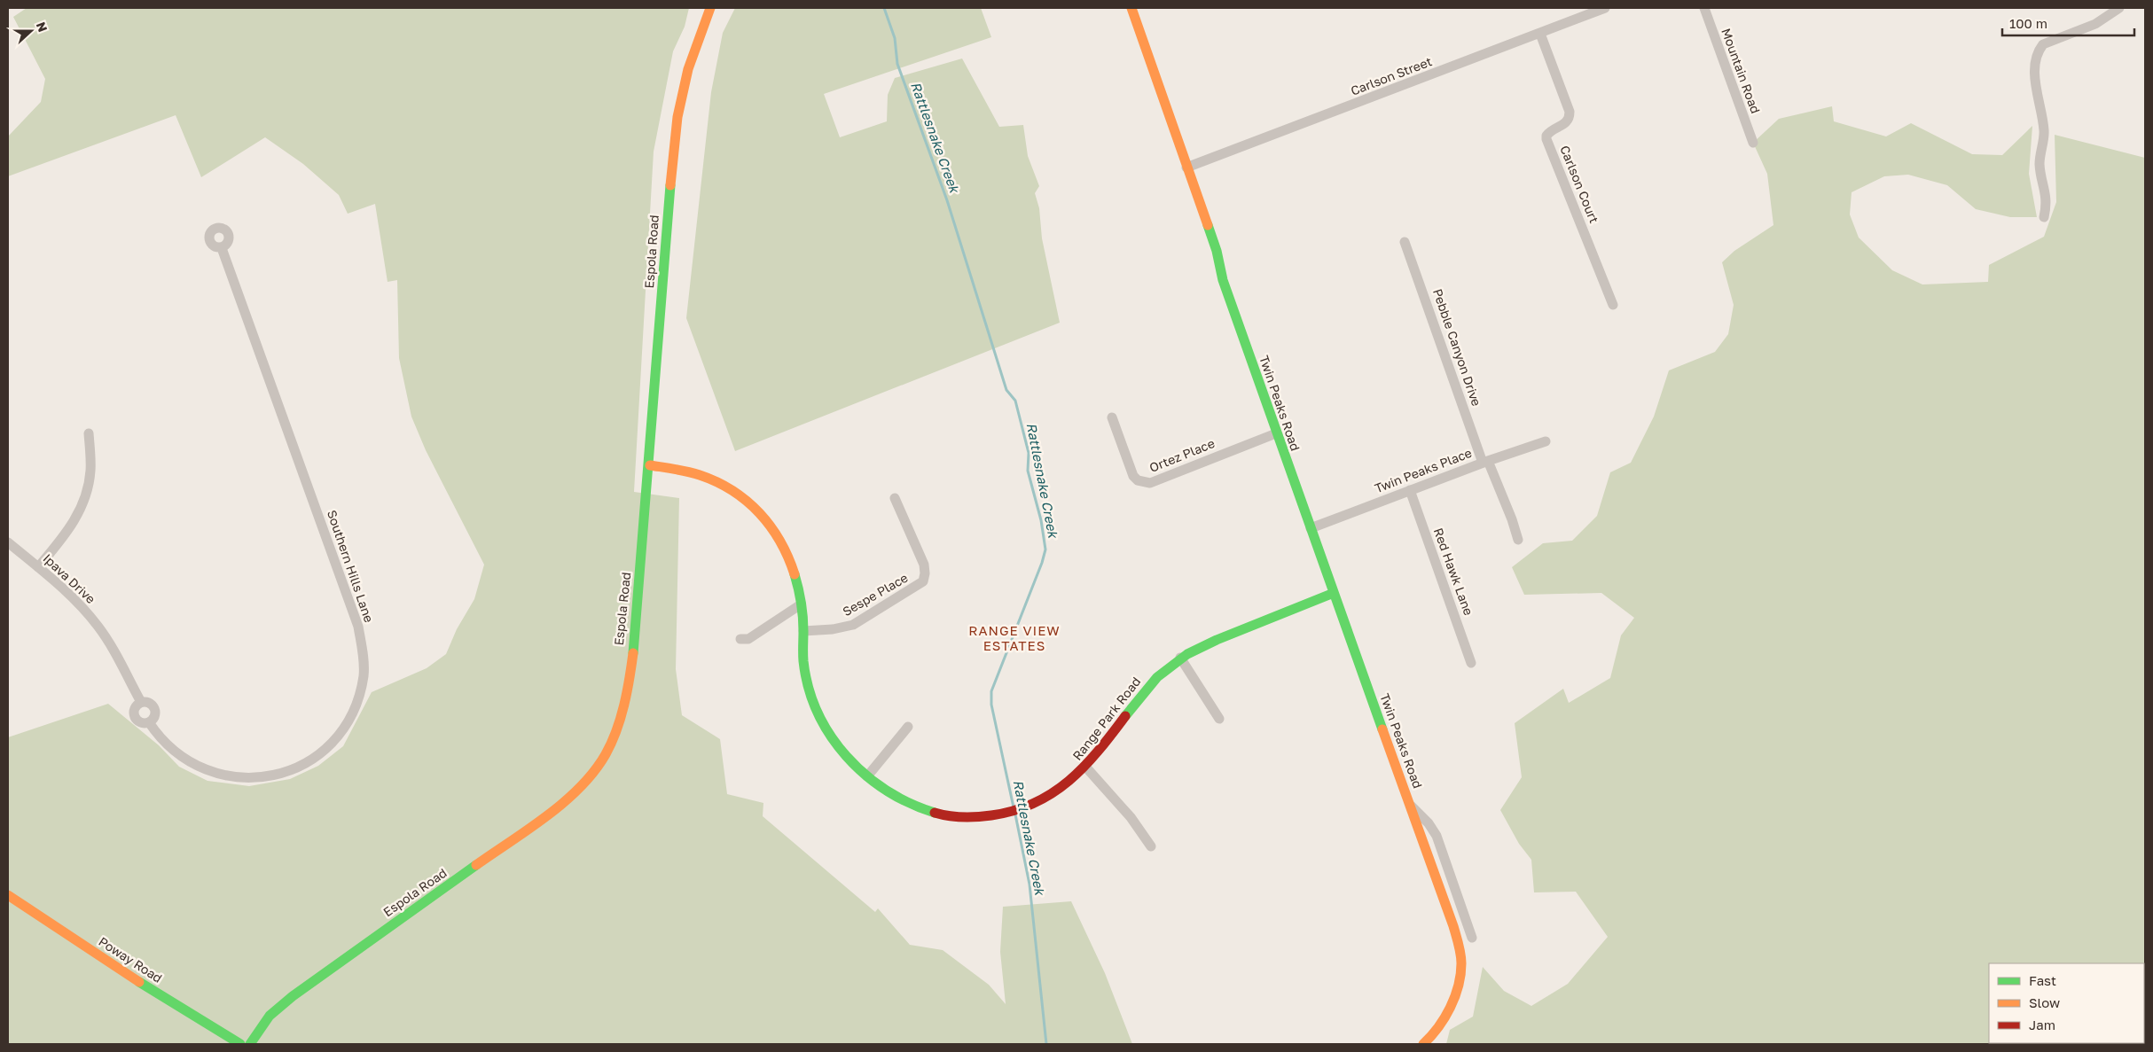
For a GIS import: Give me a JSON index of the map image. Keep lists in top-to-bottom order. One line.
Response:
{"streets":{"street":["Mountain Road","Carlson Street","Carlson Court","Espola Road","Pebble Canyon Drive","Twin Peaks Road","Ortez Place","Twin Peaks Place","Southern Hills Lane","Red Hawk Lane","Ipava Drive","Sespe Place","Range Park Road","Poway Road"]},"crossings":[["Carlson Street","Carlson Court"],["Carlson Street","Twin Peaks Road"],["Espola Road","Range Park Road"],["Pebble Canyon Drive","Twin Peaks Place"],["Twin Peaks Road","Ortez Place"],["Twin Peaks Road","Twin Peaks Place"],["Twin Peaks Road","Range Park Road"],["Twin Peaks Place","Red Hawk Lane"],["Southern Hills Lane","Ipava Drive"],["Sespe Place","Range Park Road"]],"districts":["RANGE VIEW ESTATES"],"water":["Rattlesnake Creek"],"legend":["Fast","Slow","Jam"],"scale_bar":"100 m","north":"right"}
